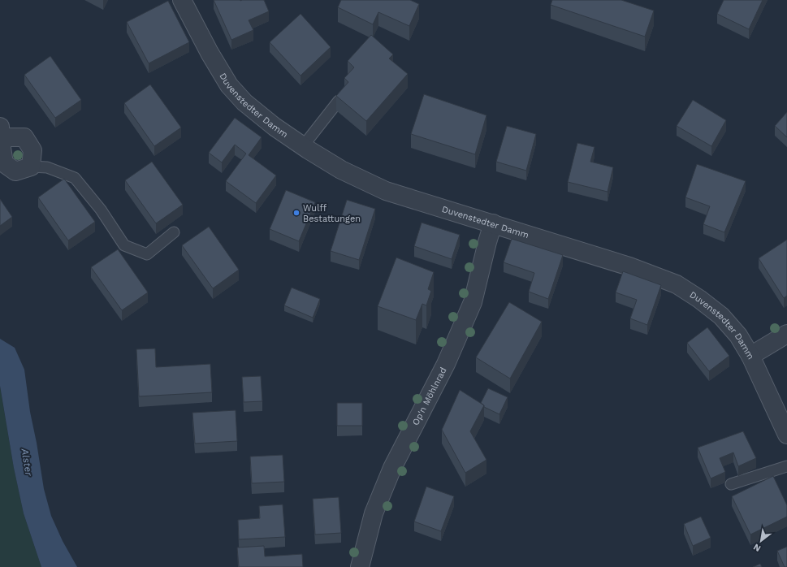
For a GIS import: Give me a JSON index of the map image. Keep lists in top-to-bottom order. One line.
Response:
{"streets":{"street":["Duvenstedter Damm","Op'n Möhlnrad"]},"crossings":[["Duvenstedter Damm","Op'n Möhlnrad"]],"water":["Alster"],"places":["Wulff Bestattungen"],"north":"bottom left"}
